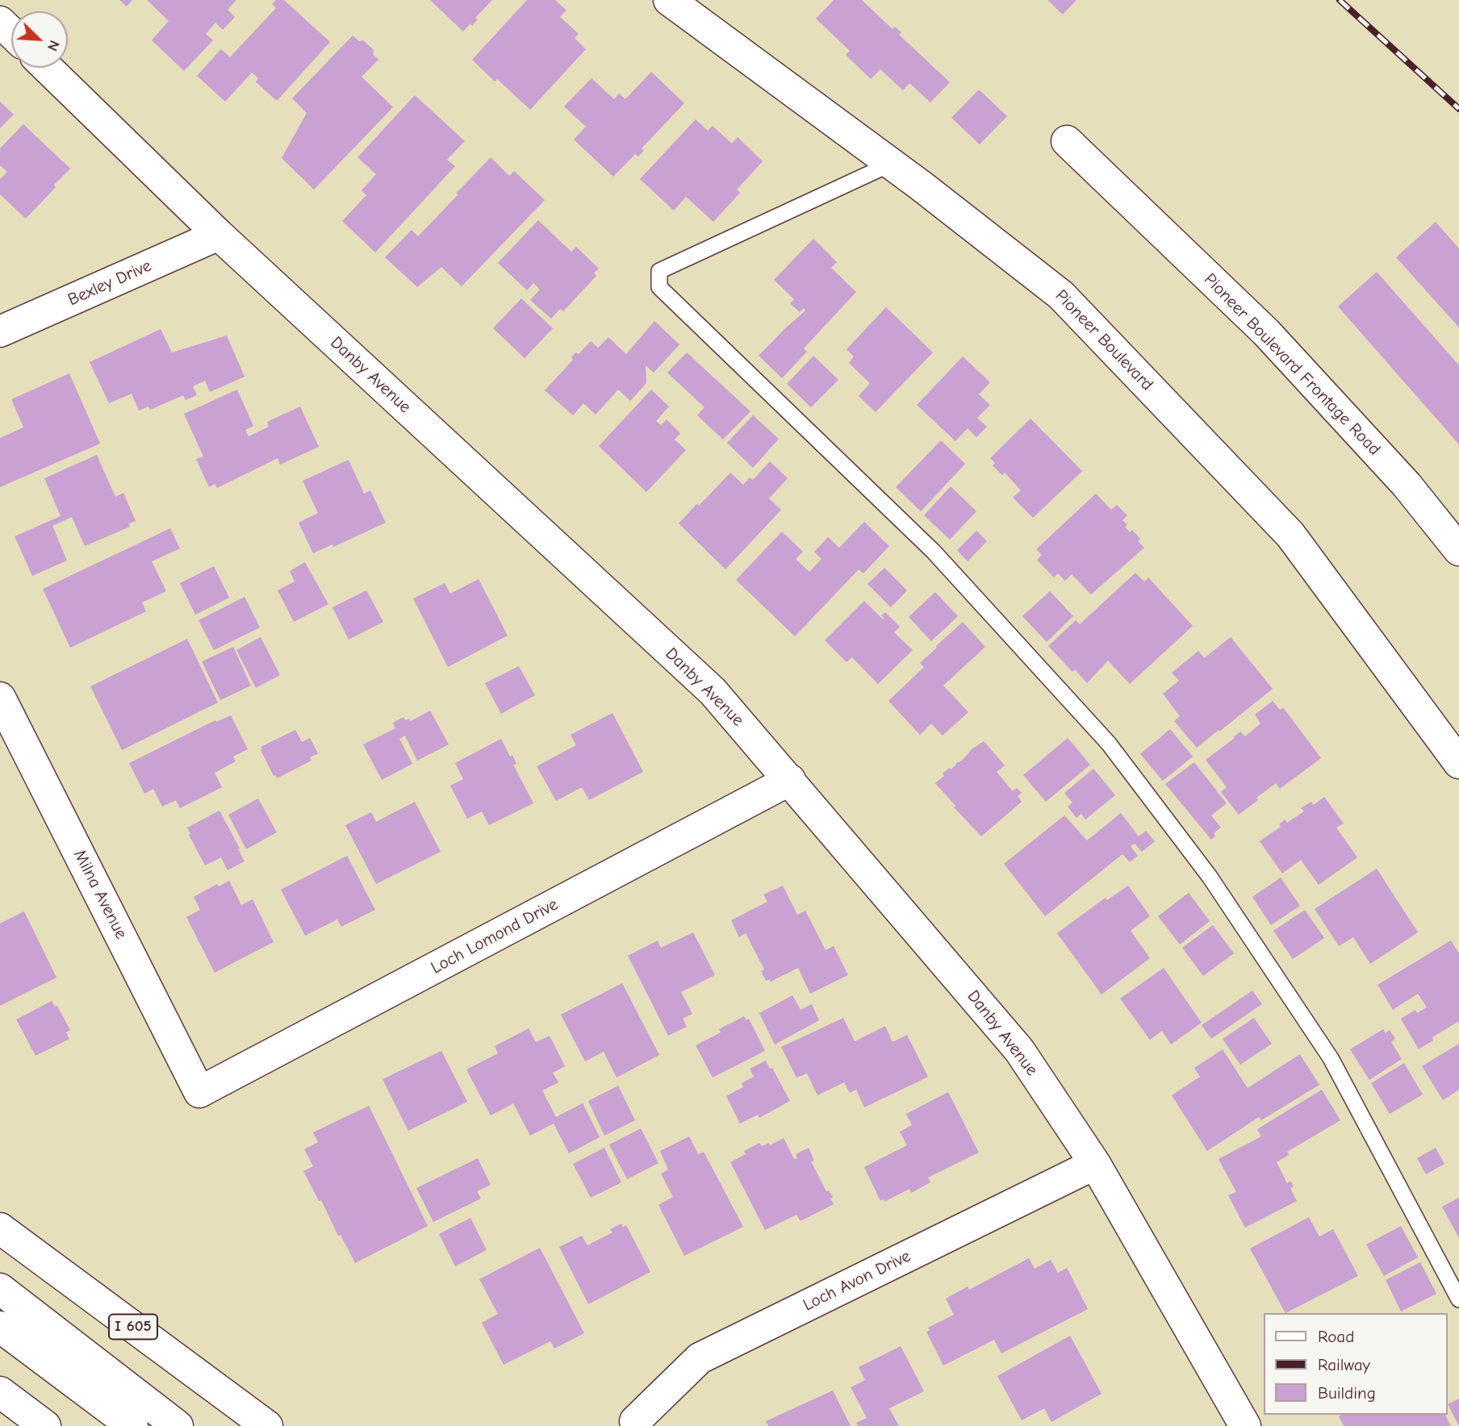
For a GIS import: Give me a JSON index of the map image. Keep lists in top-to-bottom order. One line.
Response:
{"streets":{"main road":["Bexley Drive","Pioneer Boulevard","Pioneer Boulevard Frontage Road","Danby Avenue","Milna Avenue","Loch Lomond Drive","Loch Avon Drive","I 605"]},"crossings":[["Bexley Drive","Danby Avenue"],["Danby Avenue","Loch Lomond Drive"],["Danby Avenue","Loch Avon Drive"],["Milna Avenue","Loch Lomond Drive"]],"legend":["Road","Railway","Building"],"north":"bottom right"}
